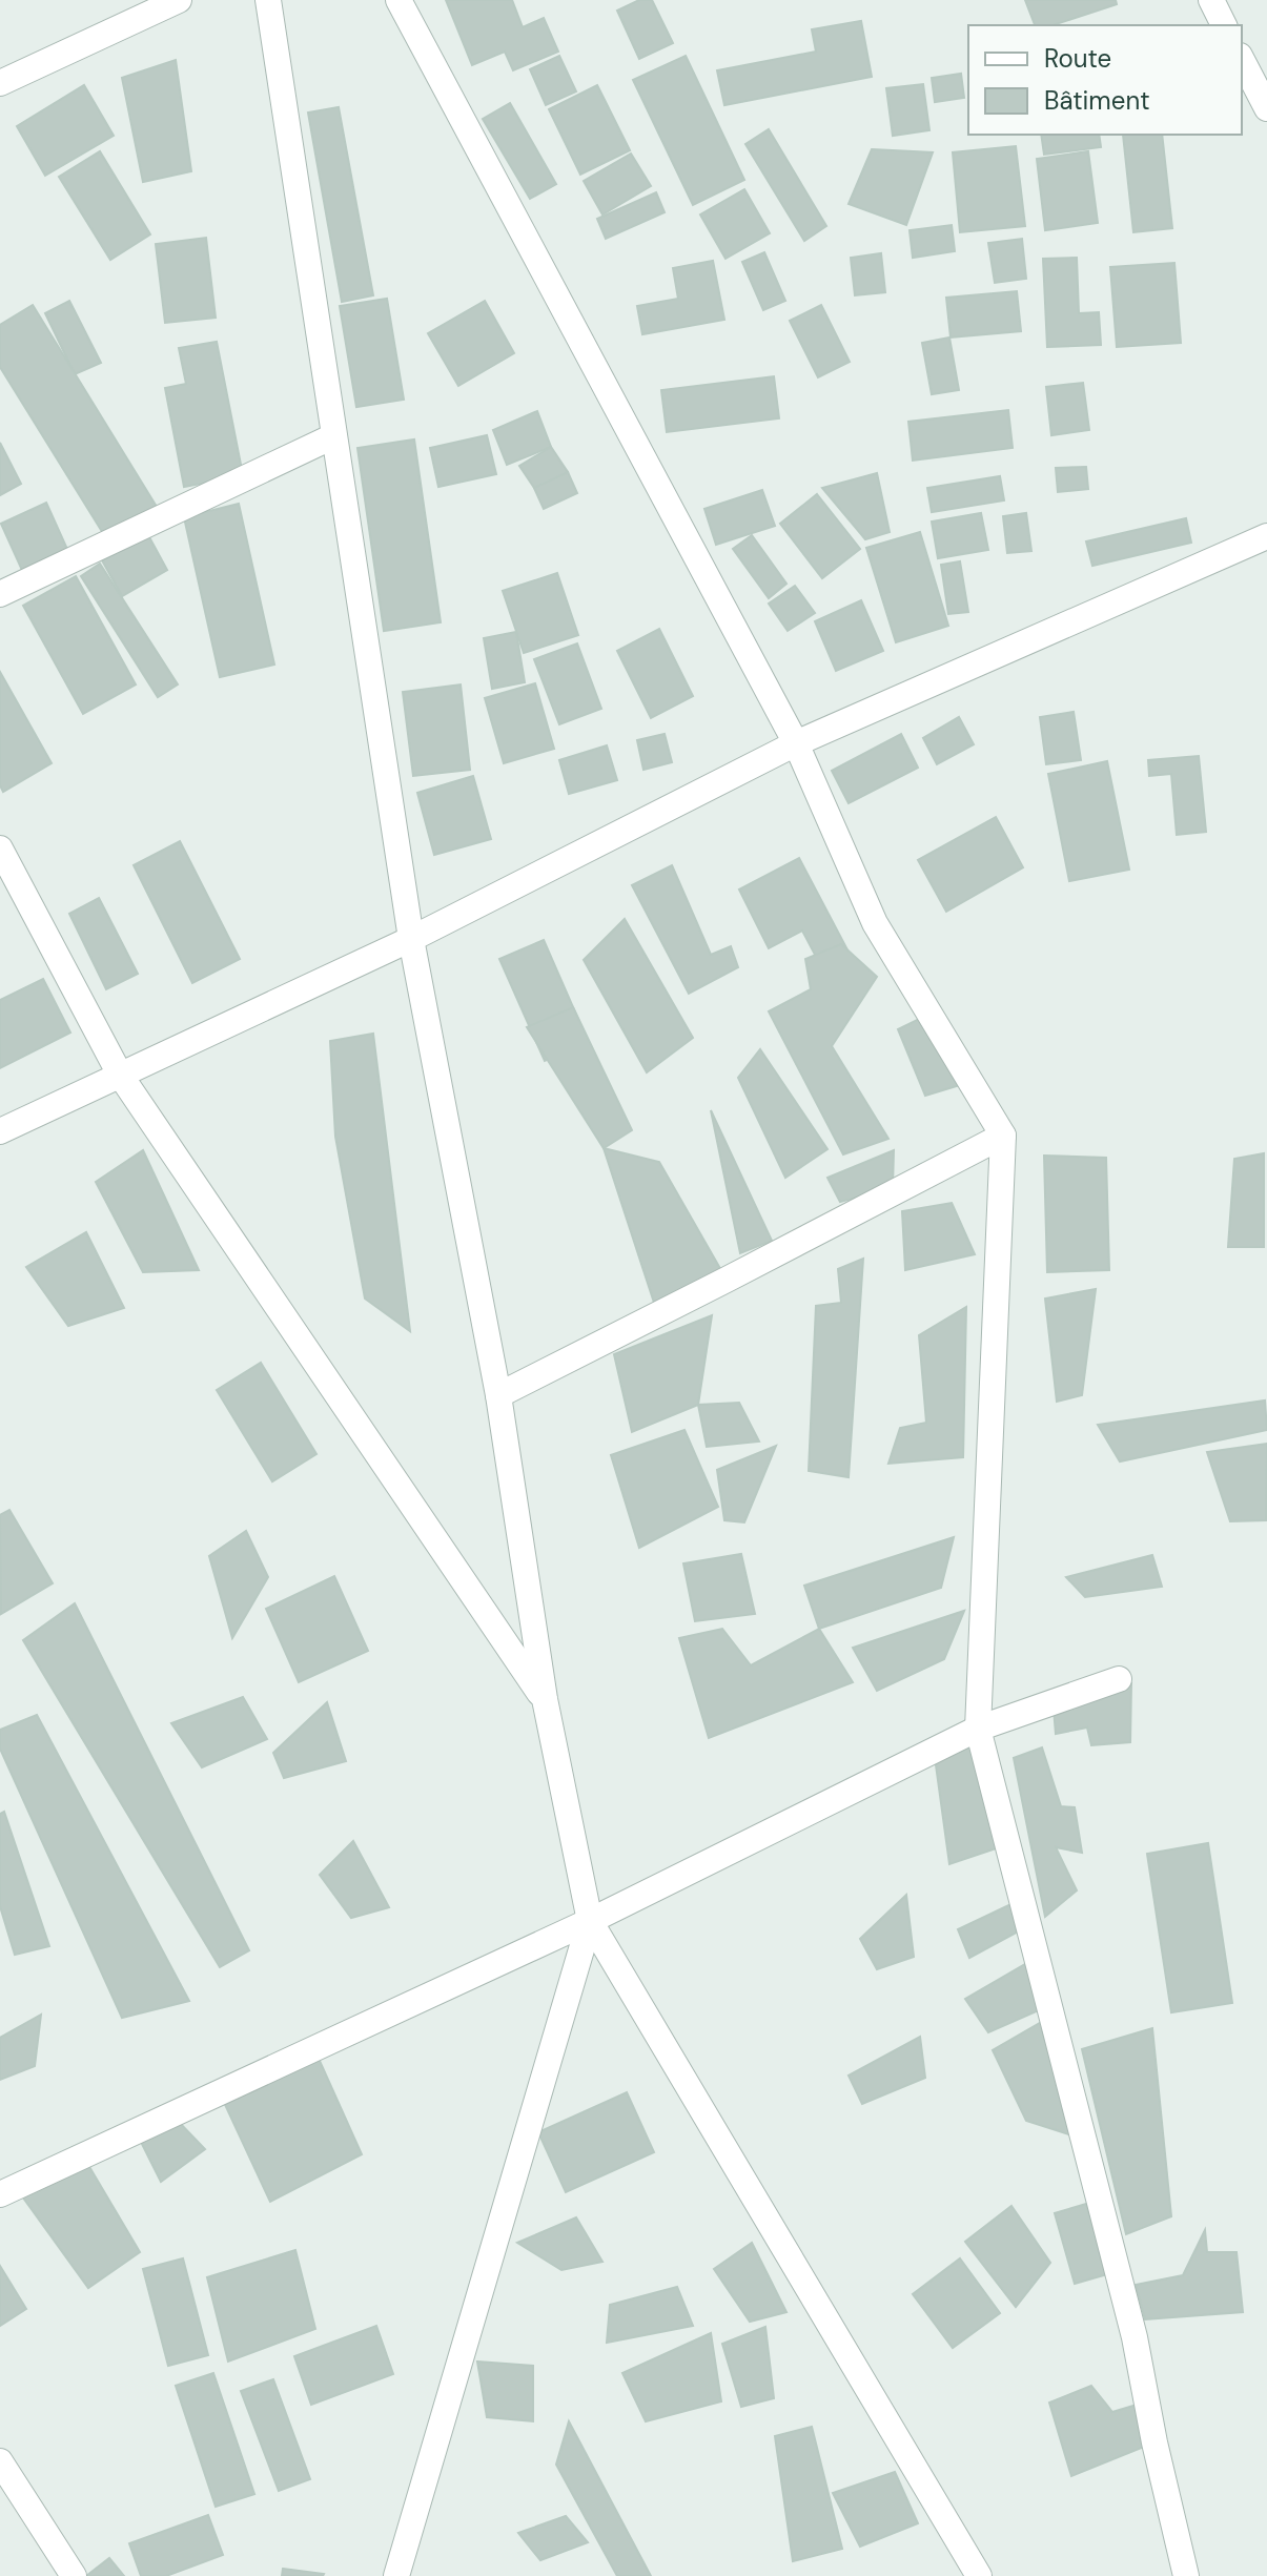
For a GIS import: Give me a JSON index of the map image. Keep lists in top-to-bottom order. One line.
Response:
{"legend":["Route","Bâtiment"]}
